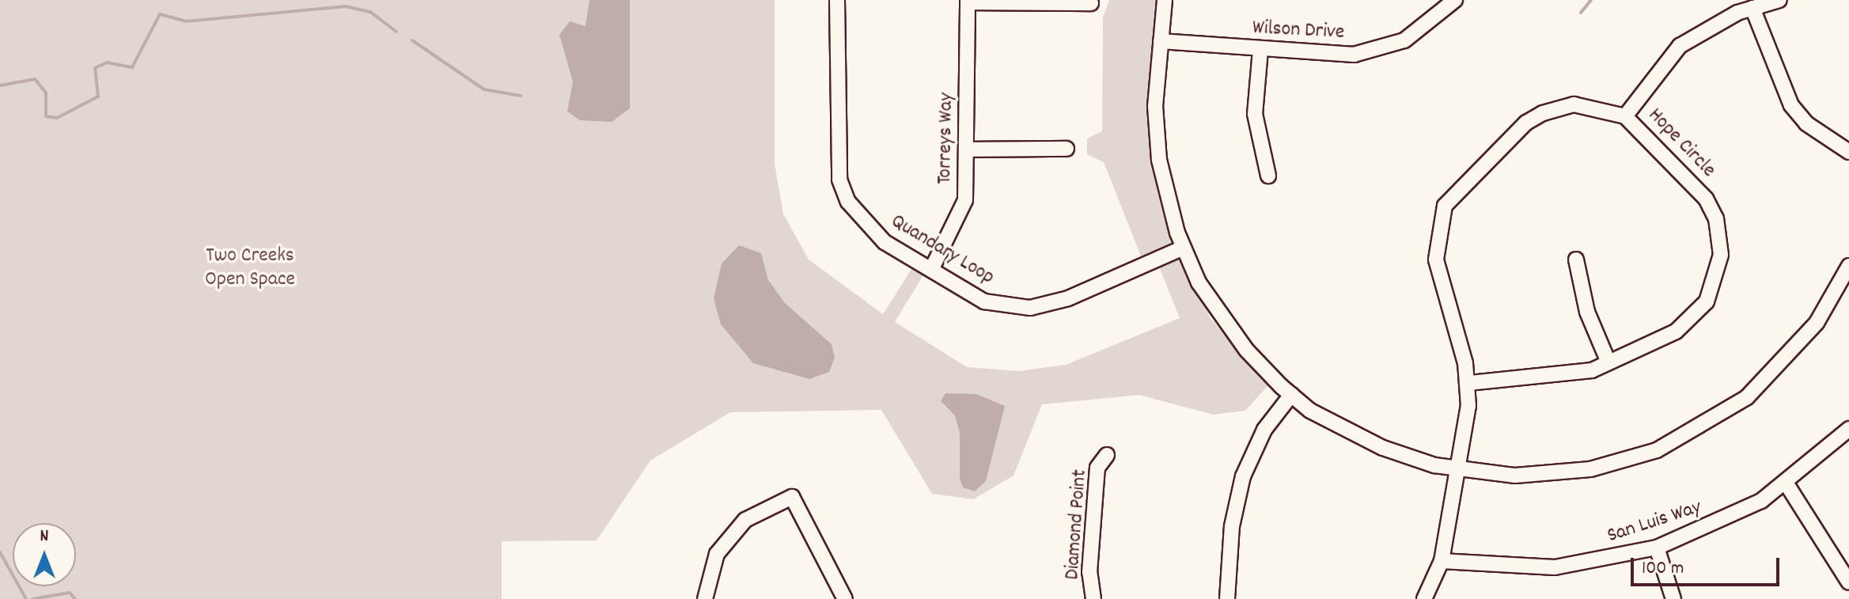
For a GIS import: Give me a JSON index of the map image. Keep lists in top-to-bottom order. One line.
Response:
{"streets":{"street":["Wilson Drive","Torreys Way","Hope Circle","Quandary Loop","San Luis Way","Diamond Point"]},"crossings":[["Torreys Way","Quandary Loop"],["Hope Circle","San Luis Way"]],"parks":["Two Creeks Open Space"],"scale_bar":"100 m","north":"top"}
